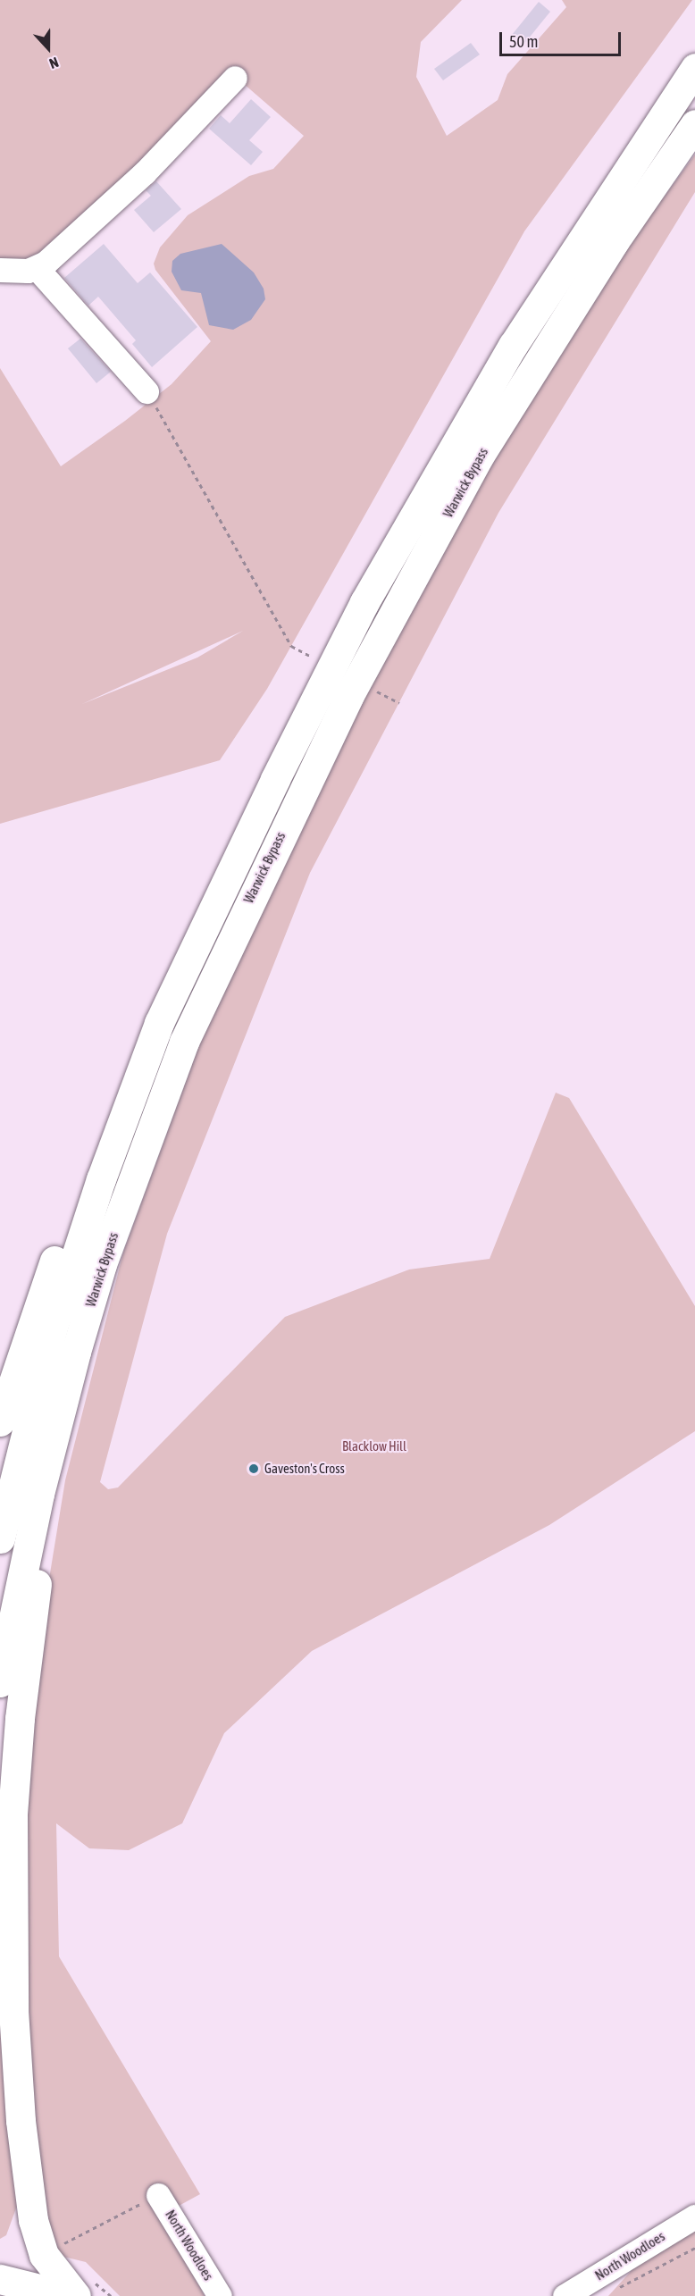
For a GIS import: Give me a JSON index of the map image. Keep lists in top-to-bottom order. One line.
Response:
{"streets":{"main road":["Warwick Bypass"],"street":["North Woodloes"]},"parks":["Blacklow Hill"],"places":["Gaveston's Cross"],"scale_bar":"50 m","north":"bottom"}
